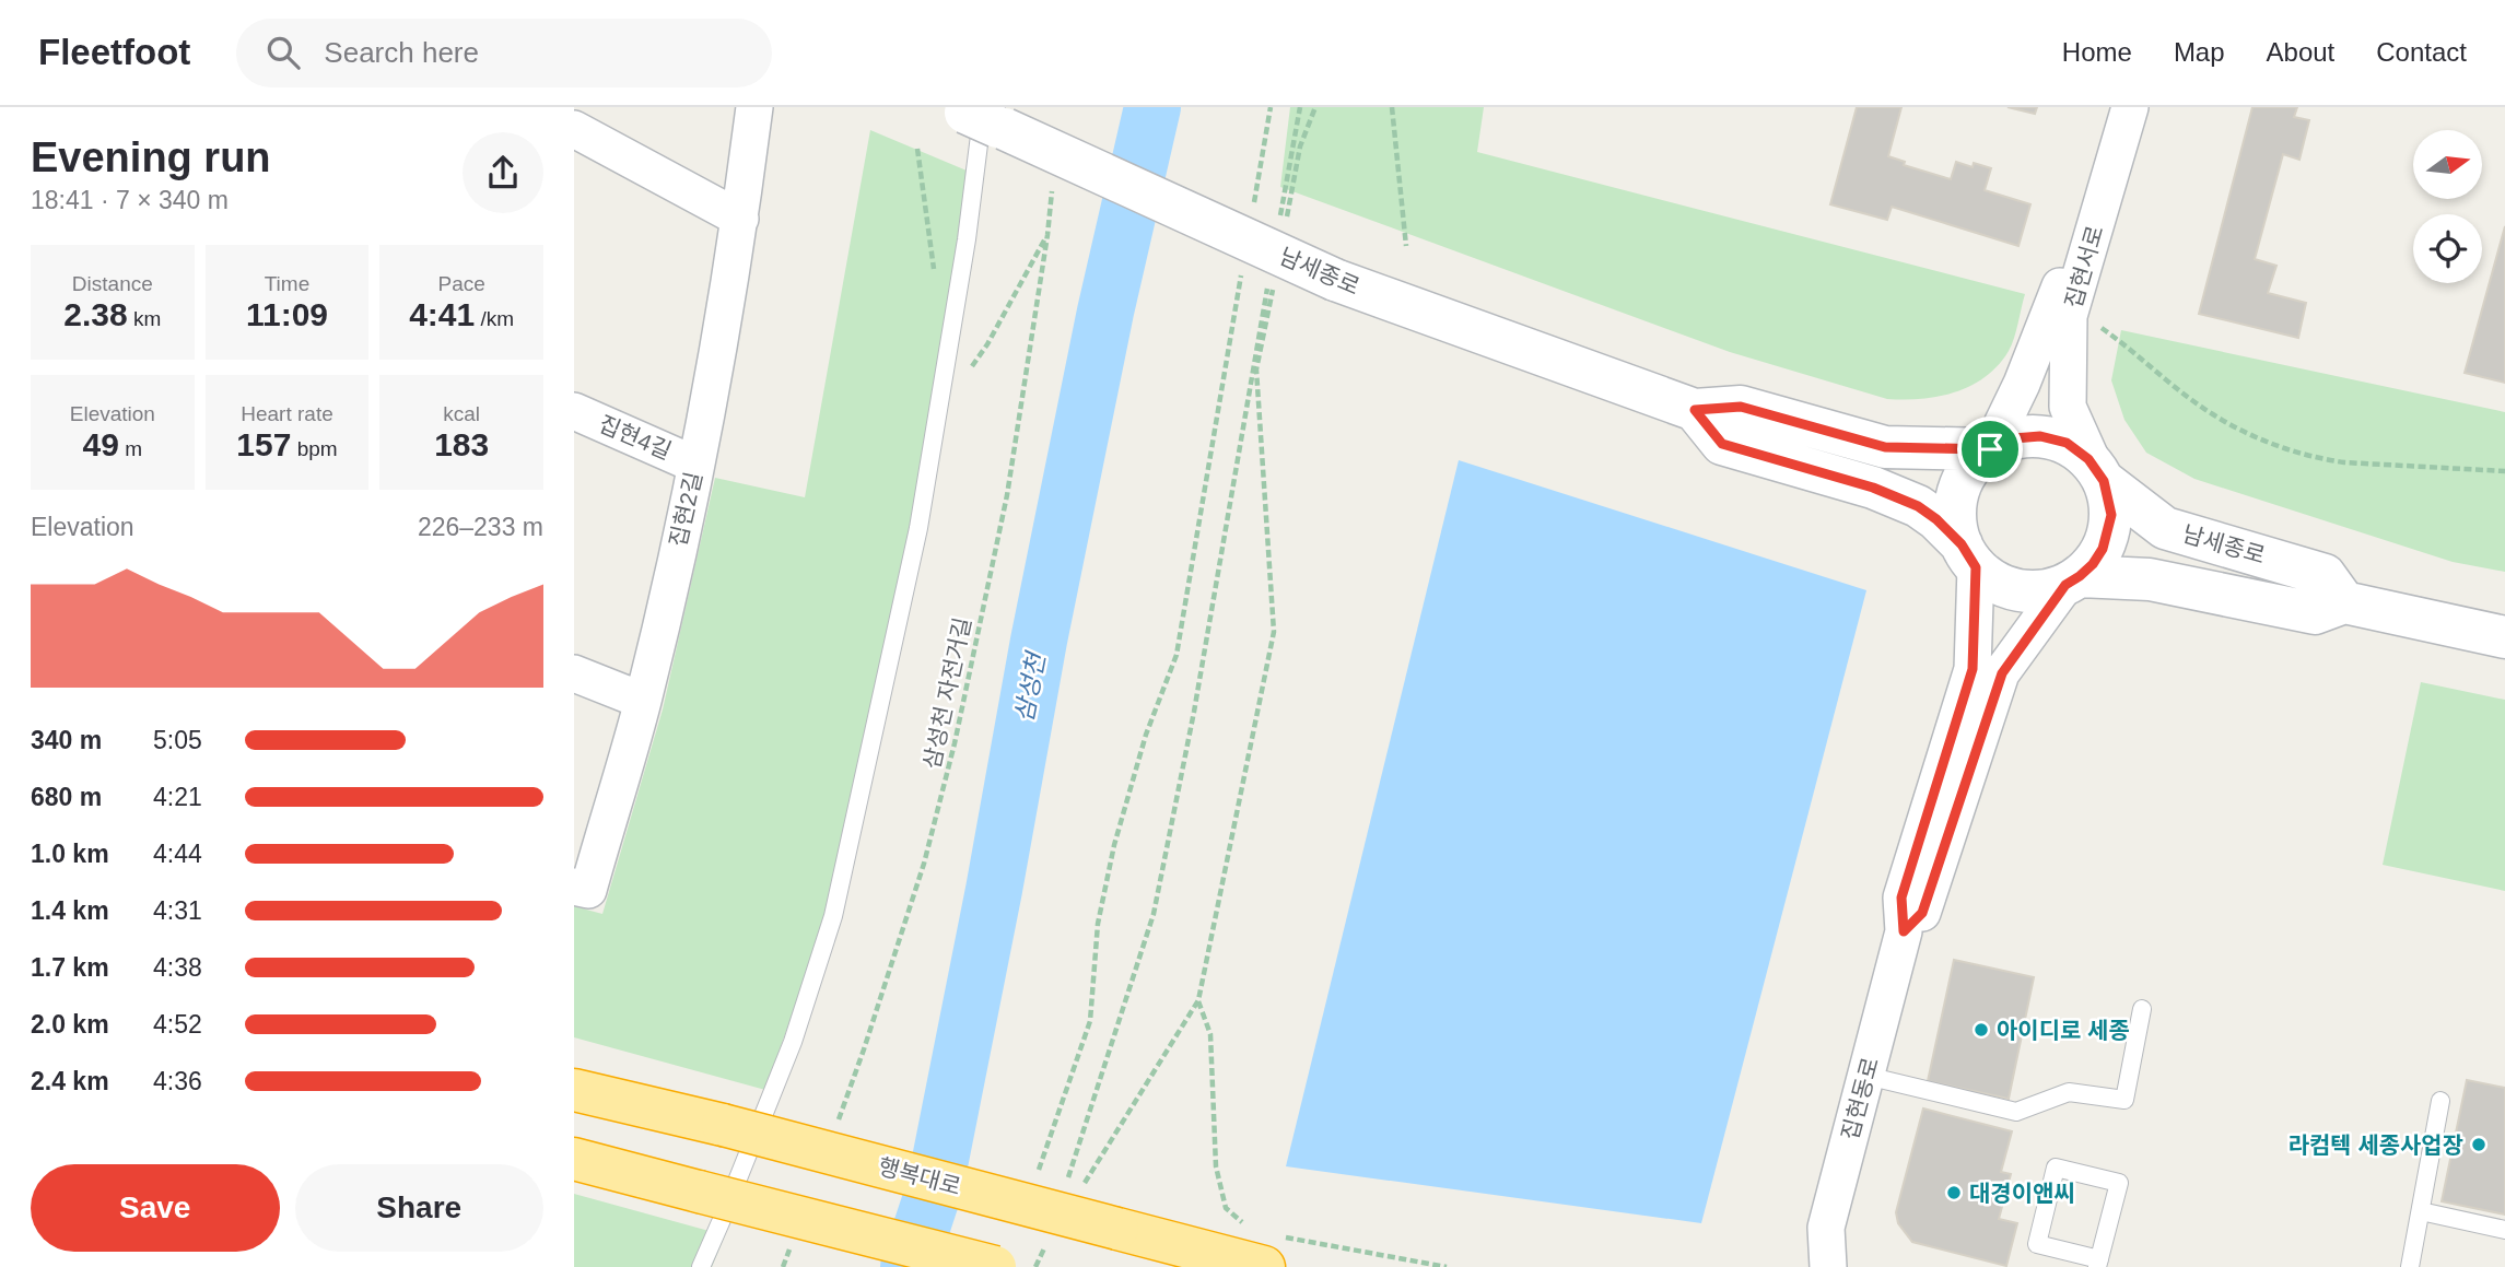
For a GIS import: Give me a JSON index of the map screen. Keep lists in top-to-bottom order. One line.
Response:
{"streets":{"highway":["행복대로"],"street":["집현서로","남세종로","집현4길","집현2길","집현동로"],"path":["삼성천 자전거길"]},"crossings":[["집현서로","남세종로"],["집현서로","집현동로"],["남세종로","집현동로"],["집현4길","집현2길"]],"water":["삼성천"],"places":["아이디로 세종","라컴텍 세종사업장","대경이앤씨"],"north":"right","page":{"header":"Fleetfoot","search":"Search here","nav":["Home","Map","About","Contact"],"heading":["Evening run","18:41 · 7 × 340 m"],"stats":[["Distance","2.38 km"],["Time","11:09"],["Pace","4:41 /km"],["Elevation","49 m"],["Heart rate","157 bpm"],["kcal","183"]],"chart":["Elevation","226–233 m"],"list":[{"name":"340 m","note":"5:05"},{"name":"680 m","note":"4:21"},{"name":"1.0 km","note":"4:44"},{"name":"1.4 km","note":"4:31"},{"name":"1.7 km","note":"4:38"},{"name":"2.0 km","note":"4:52"},{"name":"2.4 km","note":"4:36"}],"buttons":["Save","Share"]}}
